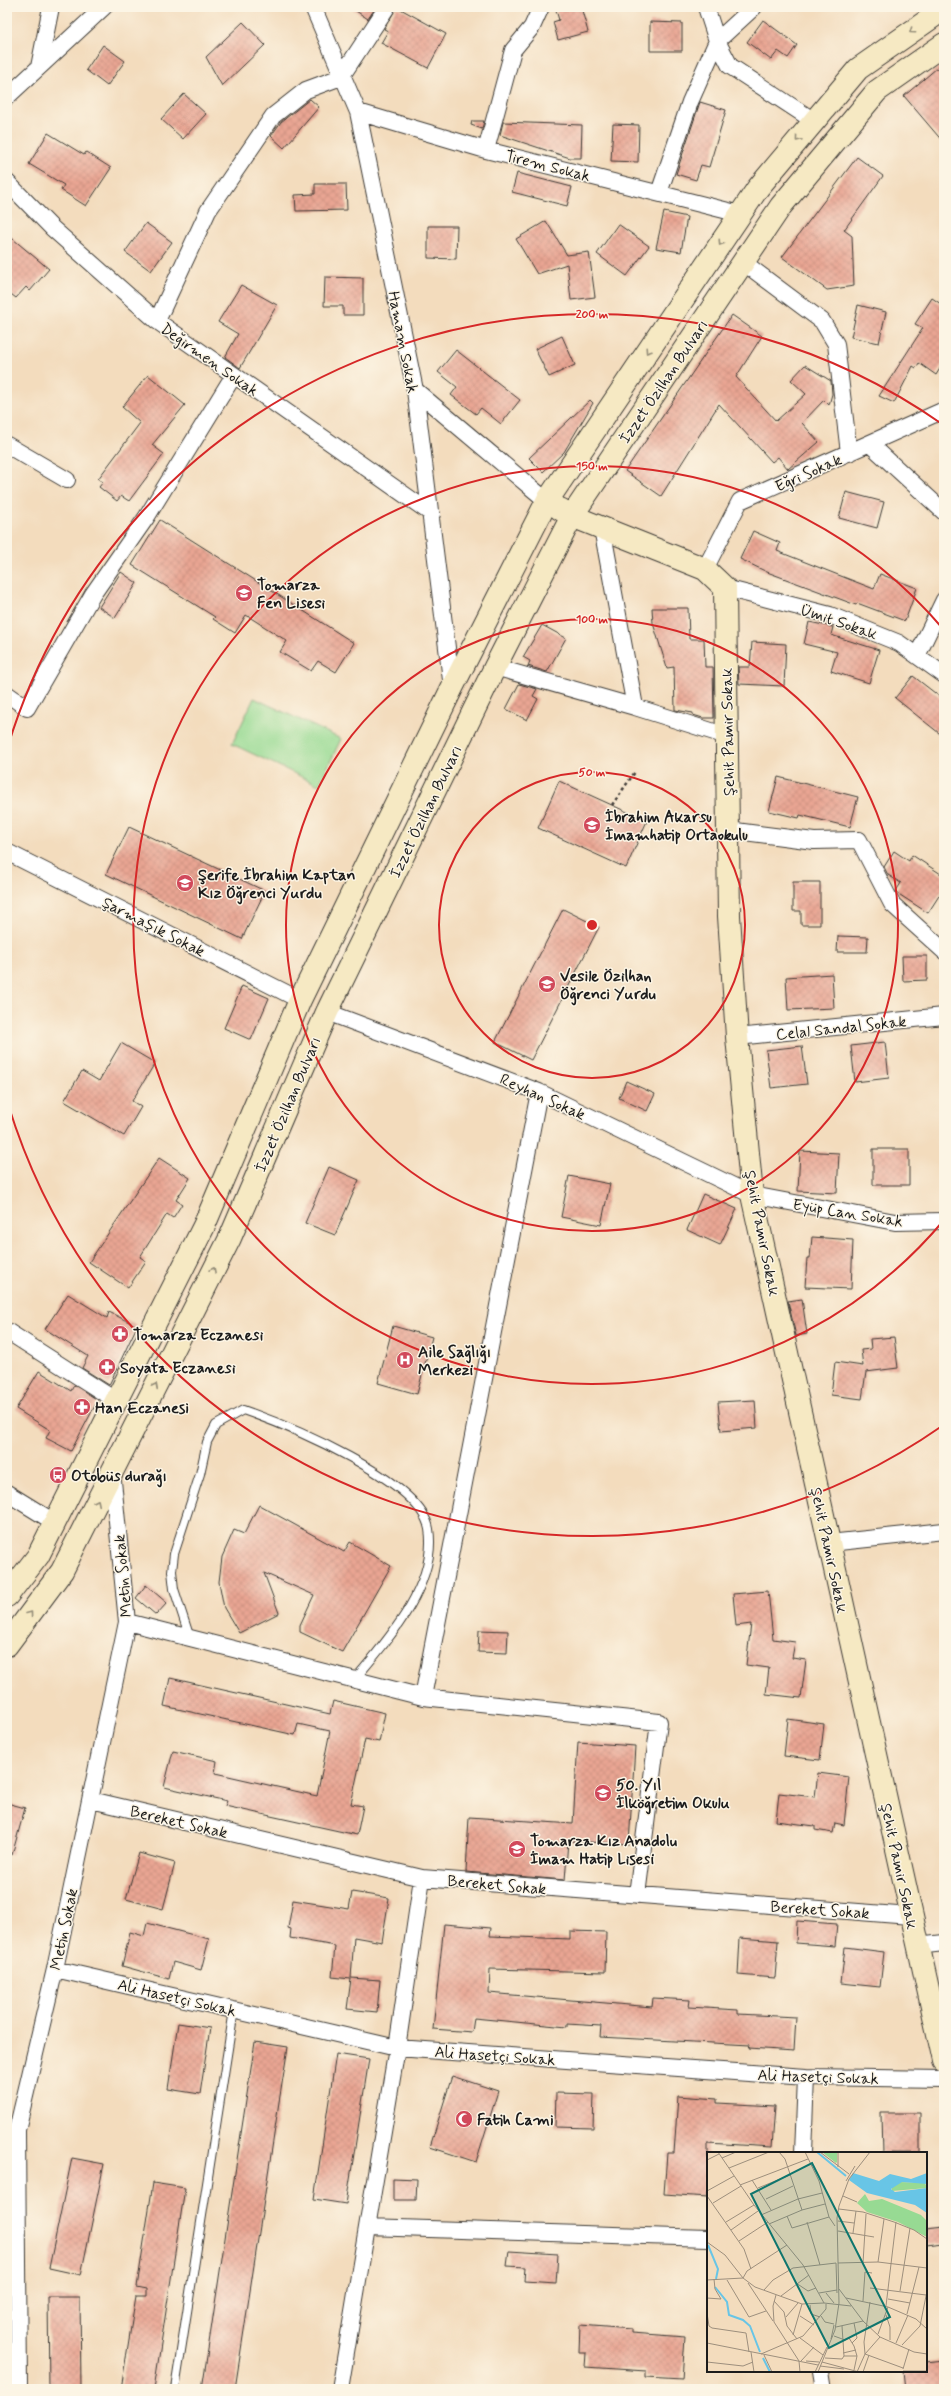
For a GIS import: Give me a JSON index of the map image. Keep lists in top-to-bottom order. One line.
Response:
{"streets":{"main road":["İzzet Özilhan Bulvarı","Şehit Pamir Sokak"],"street":["Tirem Sokak","Hamam Sokak","Değirmen Sokak","Eğri Sokak","Ümit Sokak","Şarmaşık Sokak","Celal Sandal Sokak","Reyhan Sokak","Eyüp Can Sokak","Metin Sokak","Bereket Sokak","Ali Hasetçi Sokak"]},"crossings":[["Tirem Sokak","Hamam Sokak"],["Tirem Sokak","İzzet Özilhan Bulvarı"],["Hamam Sokak","Değirmen Sokak"],["Hamam Sokak","İzzet Özilhan Bulvarı"],["İzzet Özilhan Bulvarı","Şarmaşık Sokak"],["İzzet Özilhan Bulvarı","Reyhan Sokak"],["İzzet Özilhan Bulvarı","Metin Sokak"],["Ümit Sokak","Şehit Pamir Sokak"],["Şehit Pamir Sokak","Celal Sandal Sokak"],["Şehit Pamir Sokak","Reyhan Sokak"],["Şehit Pamir Sokak","Eyüp Can Sokak"],["Şehit Pamir Sokak","Bereket Sokak"],["Reyhan Sokak","Eyüp Can Sokak"],["Metin Sokak","Bereket Sokak"],["Metin Sokak","Ali Hasetçi Sokak"]],"places":{"school or university":["Tomarza Fen Lisesi","İbrahim Akarsu İmamhatip Ortaokulu","Şerife İbrahim Kaptan Kız Öğrenci Yurdu","Vesile Özilhan Öğrenci Yurdu","50. Yıl İlköğretim Okulu","Tomarza Kız Anadolu İmam Hatip Lisesi"],"pharmacy":["Tomarza Eczanesi","Soyata Eczanesi","Han Eczanesi"],"hospital":["Aile Sağlığı Merkezi"],"bus stop":["Otobüs durağı"],"mosque":["Fatih Cami"]},"rings":["200 m","150 m","100 m","50 m"]}
